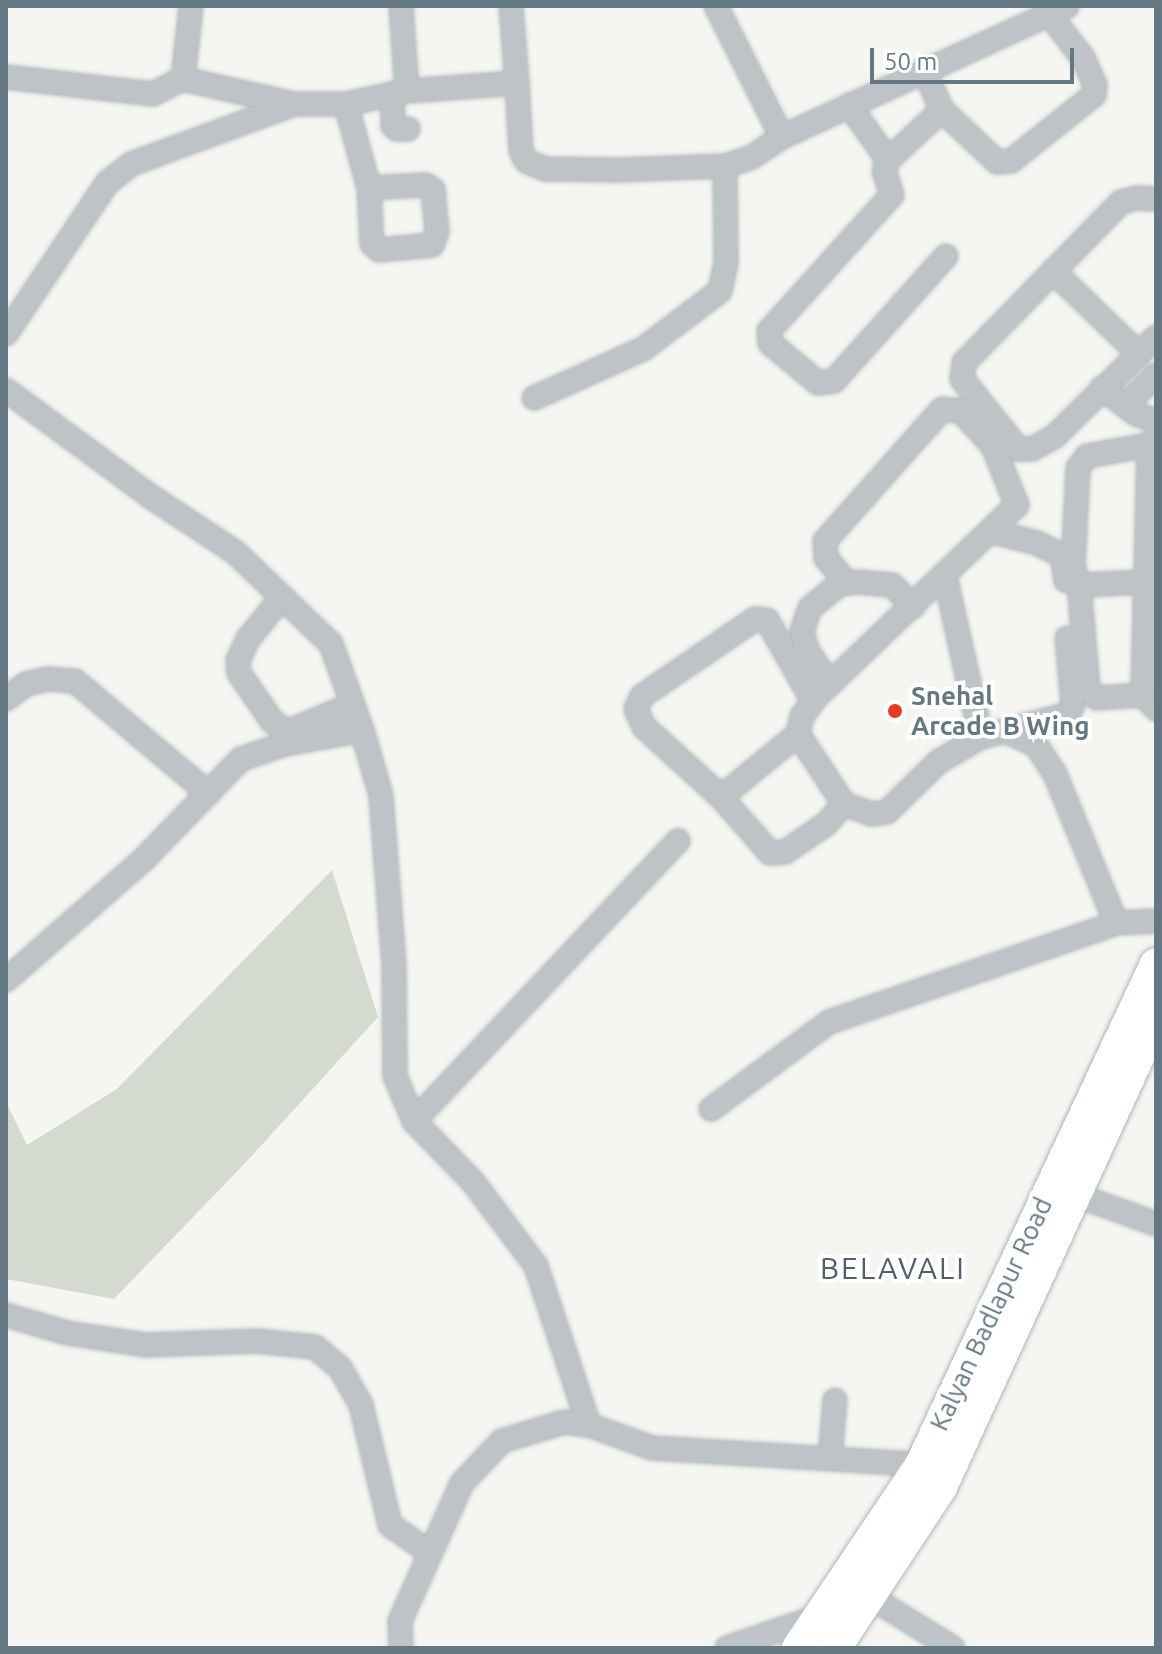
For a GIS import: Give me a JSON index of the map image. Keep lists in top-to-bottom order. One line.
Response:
{"streets":{"main road":["Kalyan Badlapur Road"]},"districts":["BELAVALI"],"places":["Snehal Arcade B Wing"],"scale_bar":"50 m"}
